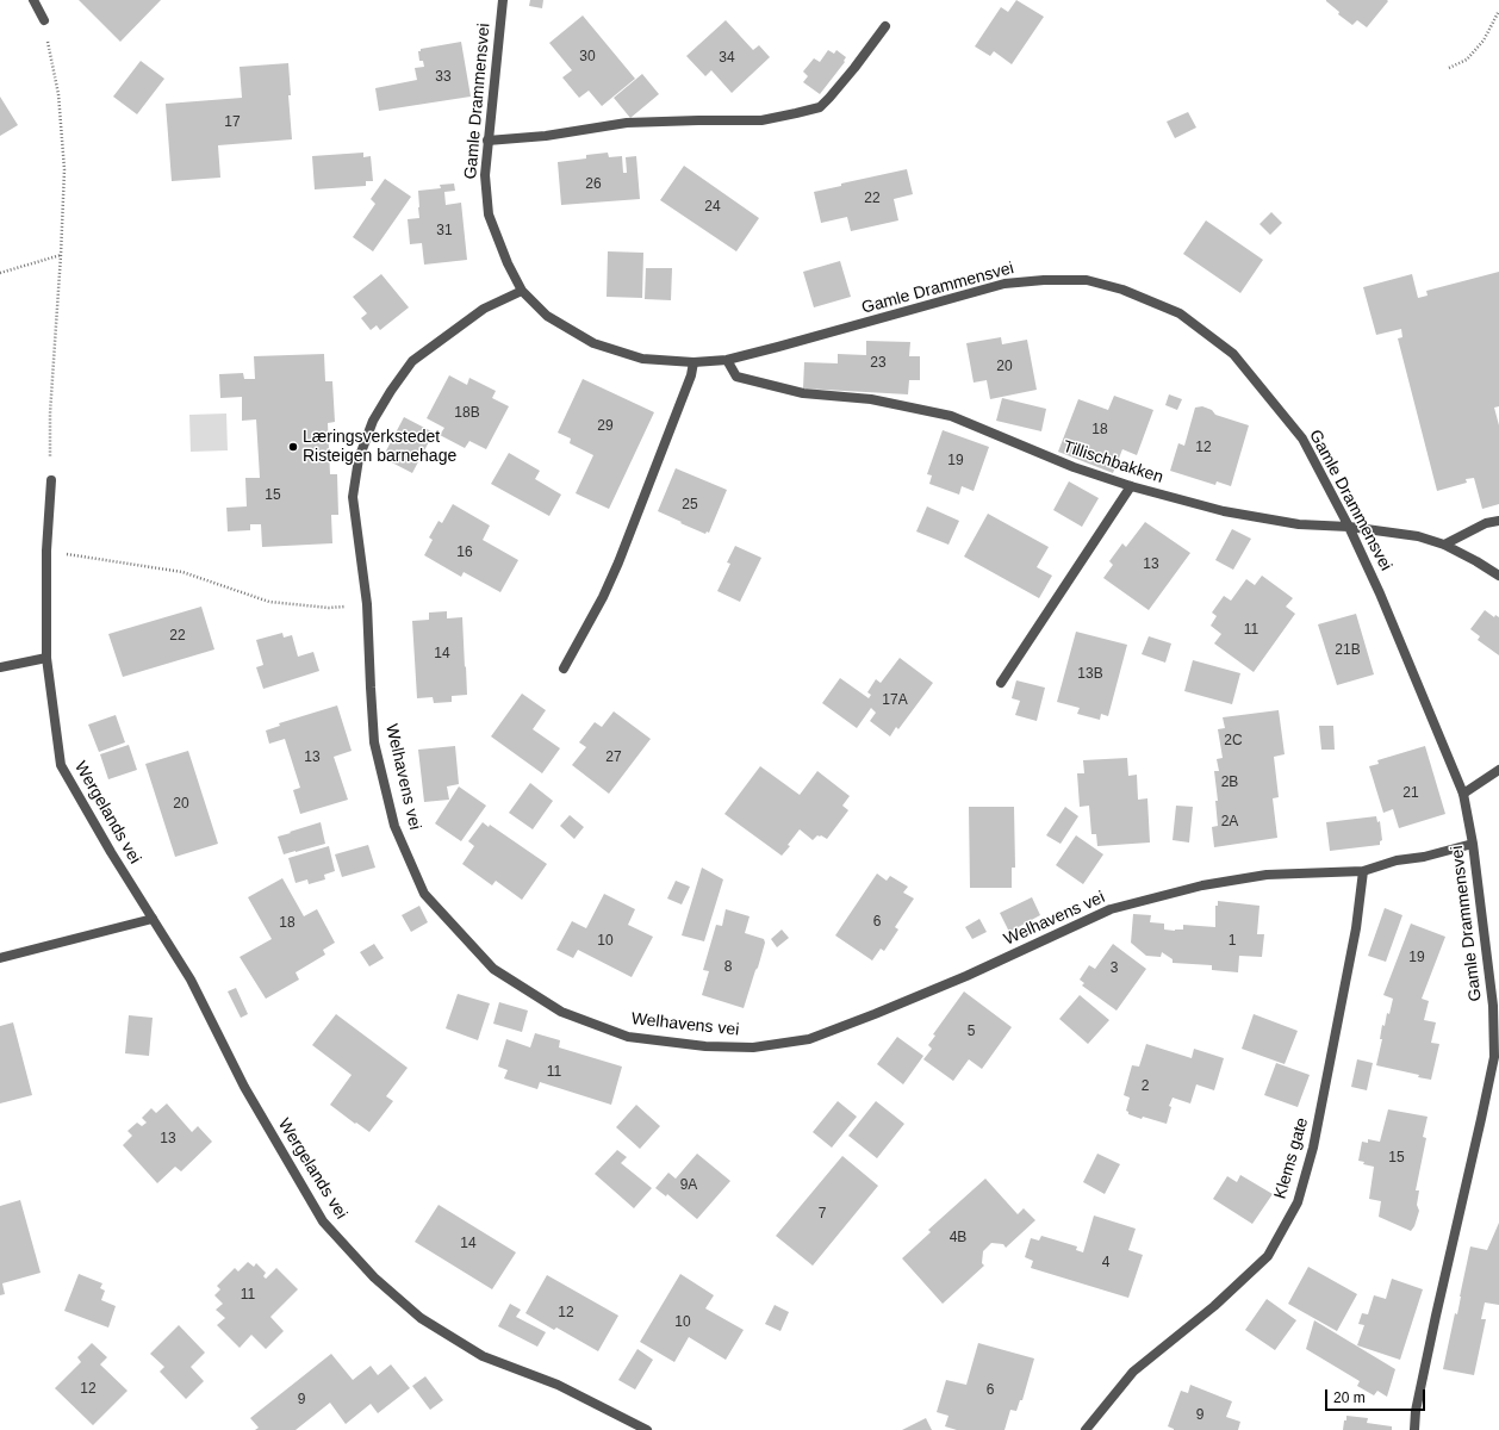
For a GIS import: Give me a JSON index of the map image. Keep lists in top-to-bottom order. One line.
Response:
{"streets":{"street":["Gamle Drammensvei","Tillischbakken","Welhavens vei","Wergelands vei","Klems gate"]},"crossings":[["Gamle Drammensvei","Tillischbakken"],["Gamle Drammensvei","Welhavens vei"],["Welhavens vei","Klems gate"]],"places":["Læringsverkstedet Risteigen barnehage"],"house_numbers":["30","34","33","17","26","22","24","31","23","20","18B","29","18","12","19","15","25","16","13","11","22","21B","14","13B","17A","2C","13","27","2B","21","20","2A","6","18","10","1","19","8","3","5","11","2","13","15","9A","7","4B","14","4","11","12","10","12","6","9","9"],"scale_bar":"20 m"}
